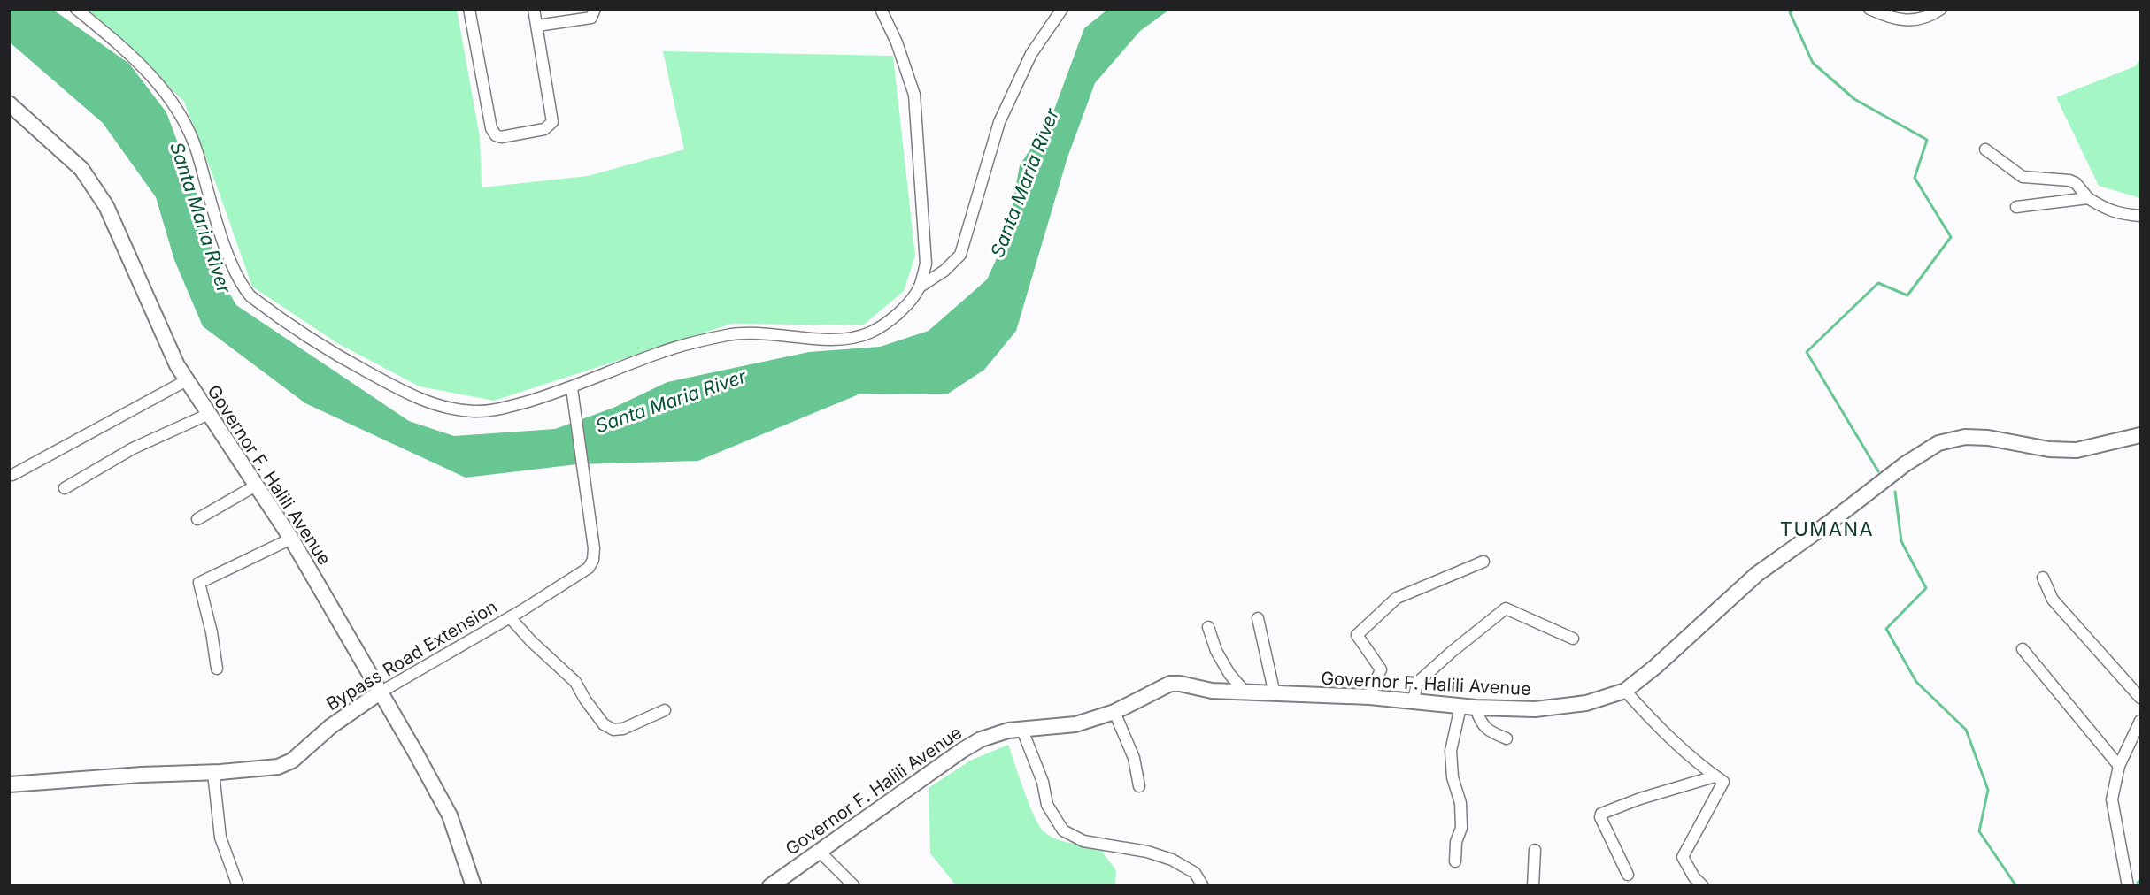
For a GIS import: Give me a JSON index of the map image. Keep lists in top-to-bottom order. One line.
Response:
{"streets":{"main road":["Governor F. Halili Avenue","Bypass Road Extension"]},"crossings":[["Governor F. Halili Avenue","Bypass Road Extension"]],"districts":["TUMANA"],"water":["Santa Maria River"]}
